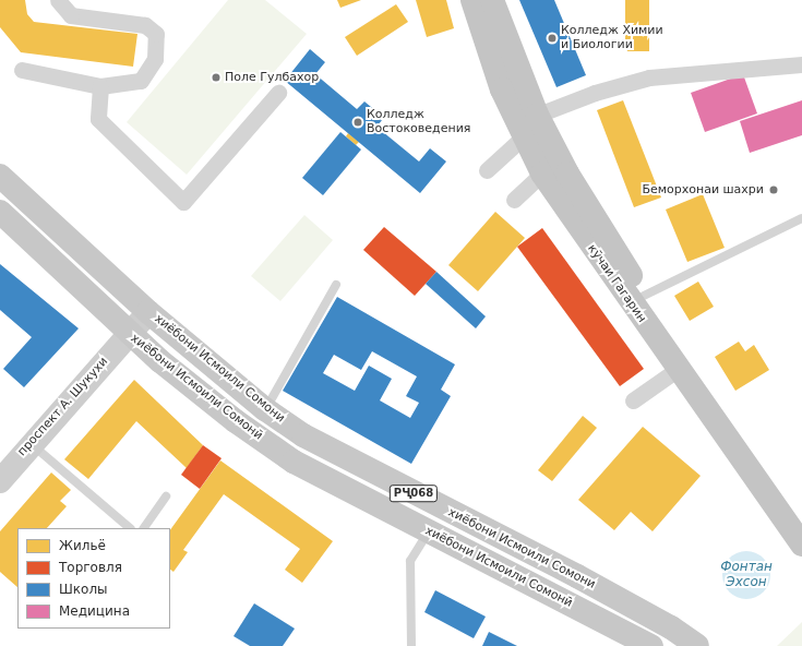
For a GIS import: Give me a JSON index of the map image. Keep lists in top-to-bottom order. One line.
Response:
{"streets":{"highway":["кӯчаи Гагарин"],"main road":["хиёбони Исмоили Сомони","хиёбони Исмоили Сомонӣ","проспект А. Шукухи","РҶ068"]},"crossings":[["хиёбони Исмоили Сомони","проспект А. Шукухи"],["хиёбони Исмоили Сомонӣ","проспект А. Шукухи"]],"water":["Фонтан Эхсон"],"places":["Колледж Химии и Биологии","Поле Гулбахор","Колледж Востоковедения","Беморхонаи шахри"],"legend":["Жильё","Торговля","Школы","Медицина"]}
